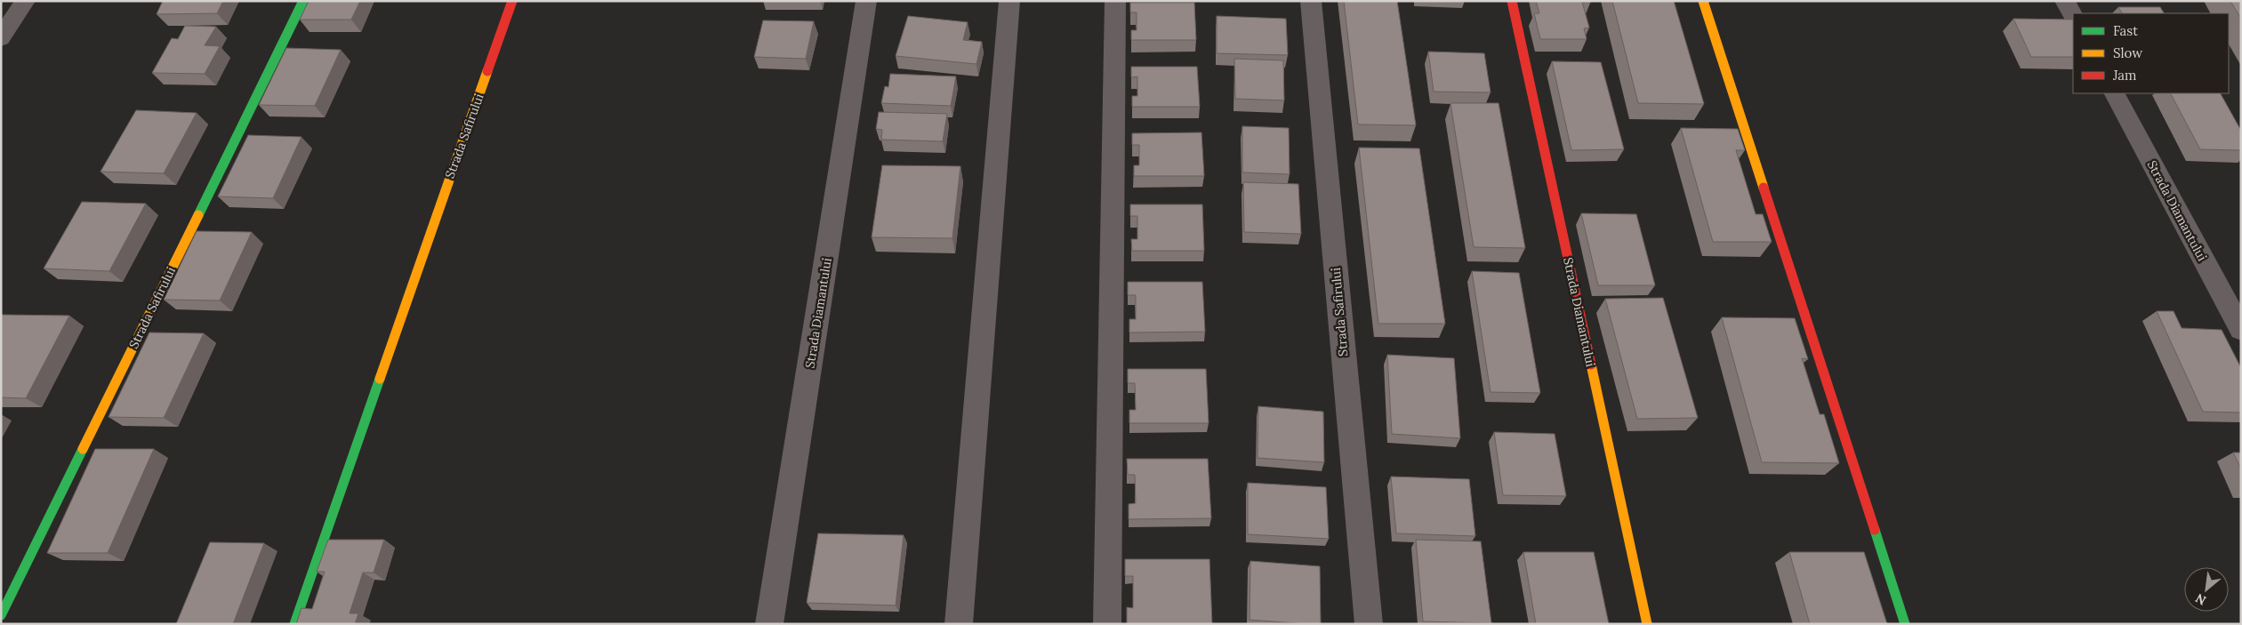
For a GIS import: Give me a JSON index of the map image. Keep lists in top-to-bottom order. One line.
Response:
{"streets":{"street":["Strada Safirului","Strada Diamantului"]},"legend":["Fast","Slow","Jam"],"north":"bottom left"}
